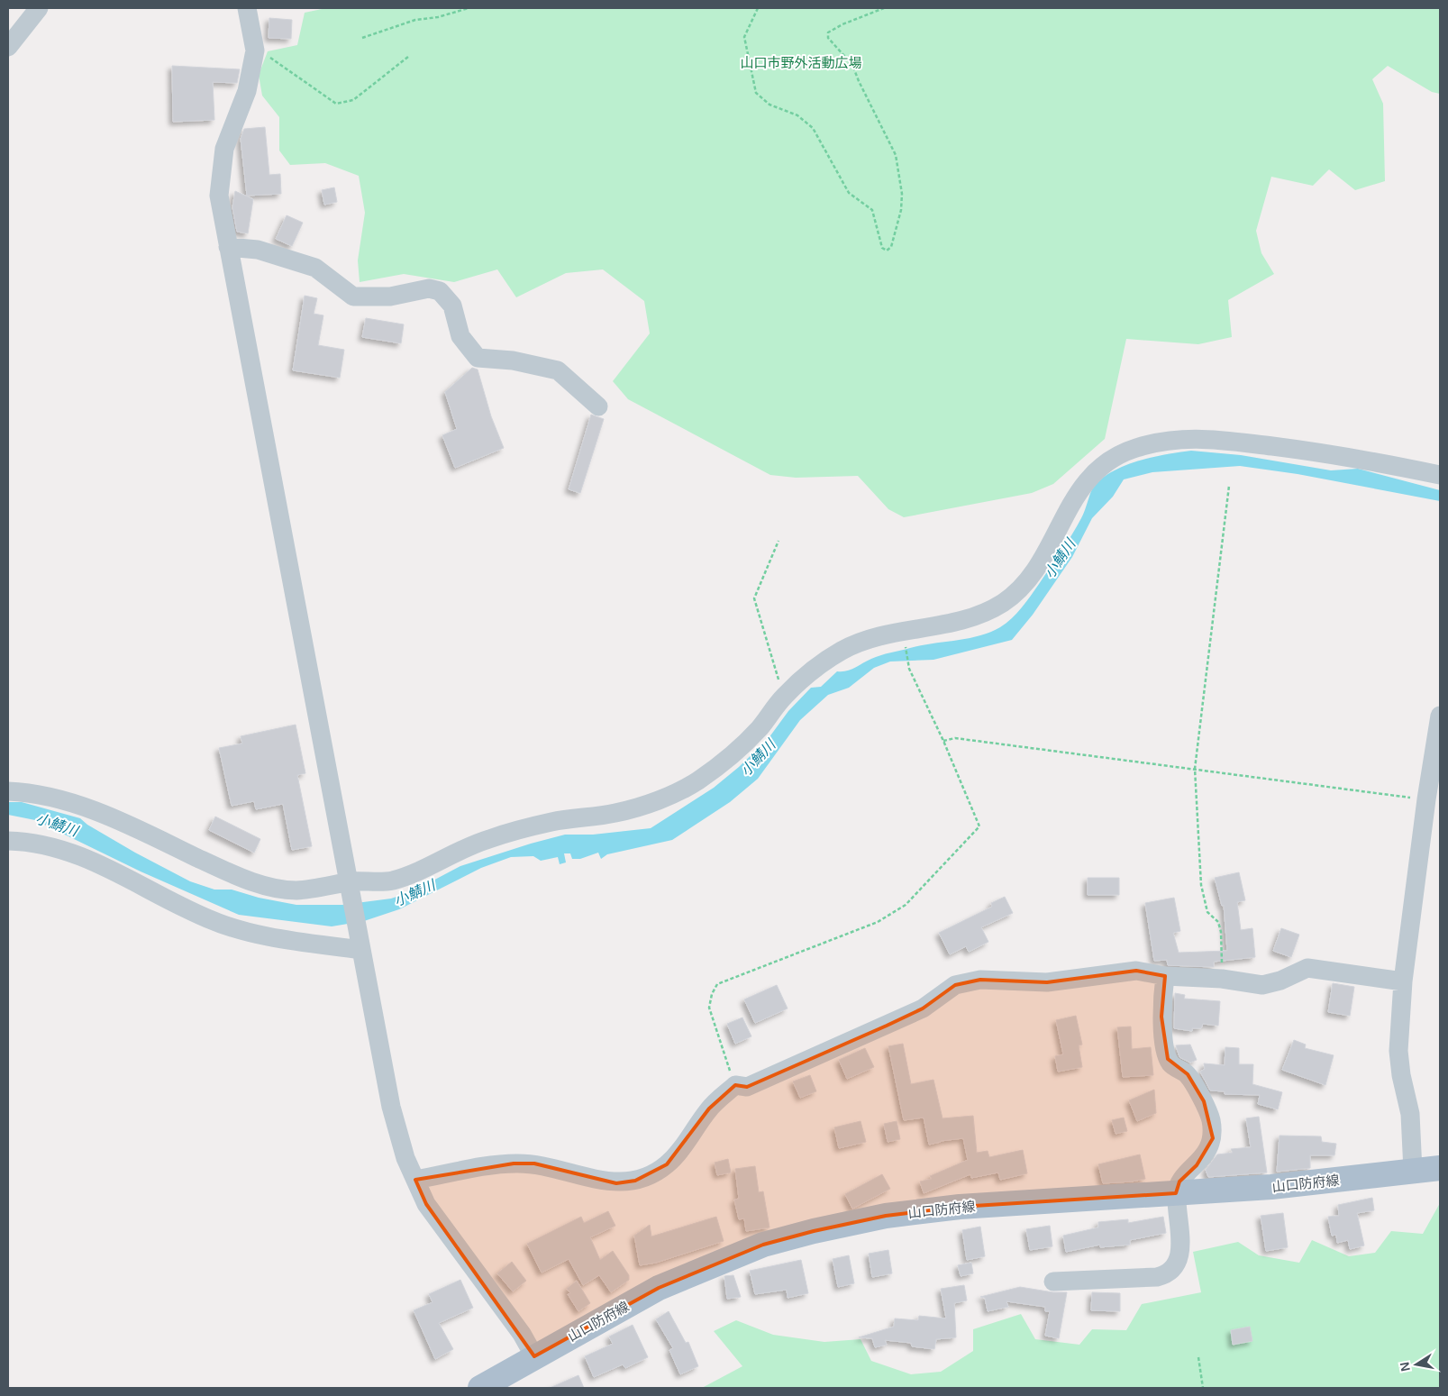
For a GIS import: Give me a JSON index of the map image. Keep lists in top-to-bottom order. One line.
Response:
{"streets":{"main road":["山口防府線"]},"water":["小鯖川"],"parks":["山口市野外活動広場"],"north":"left"}
